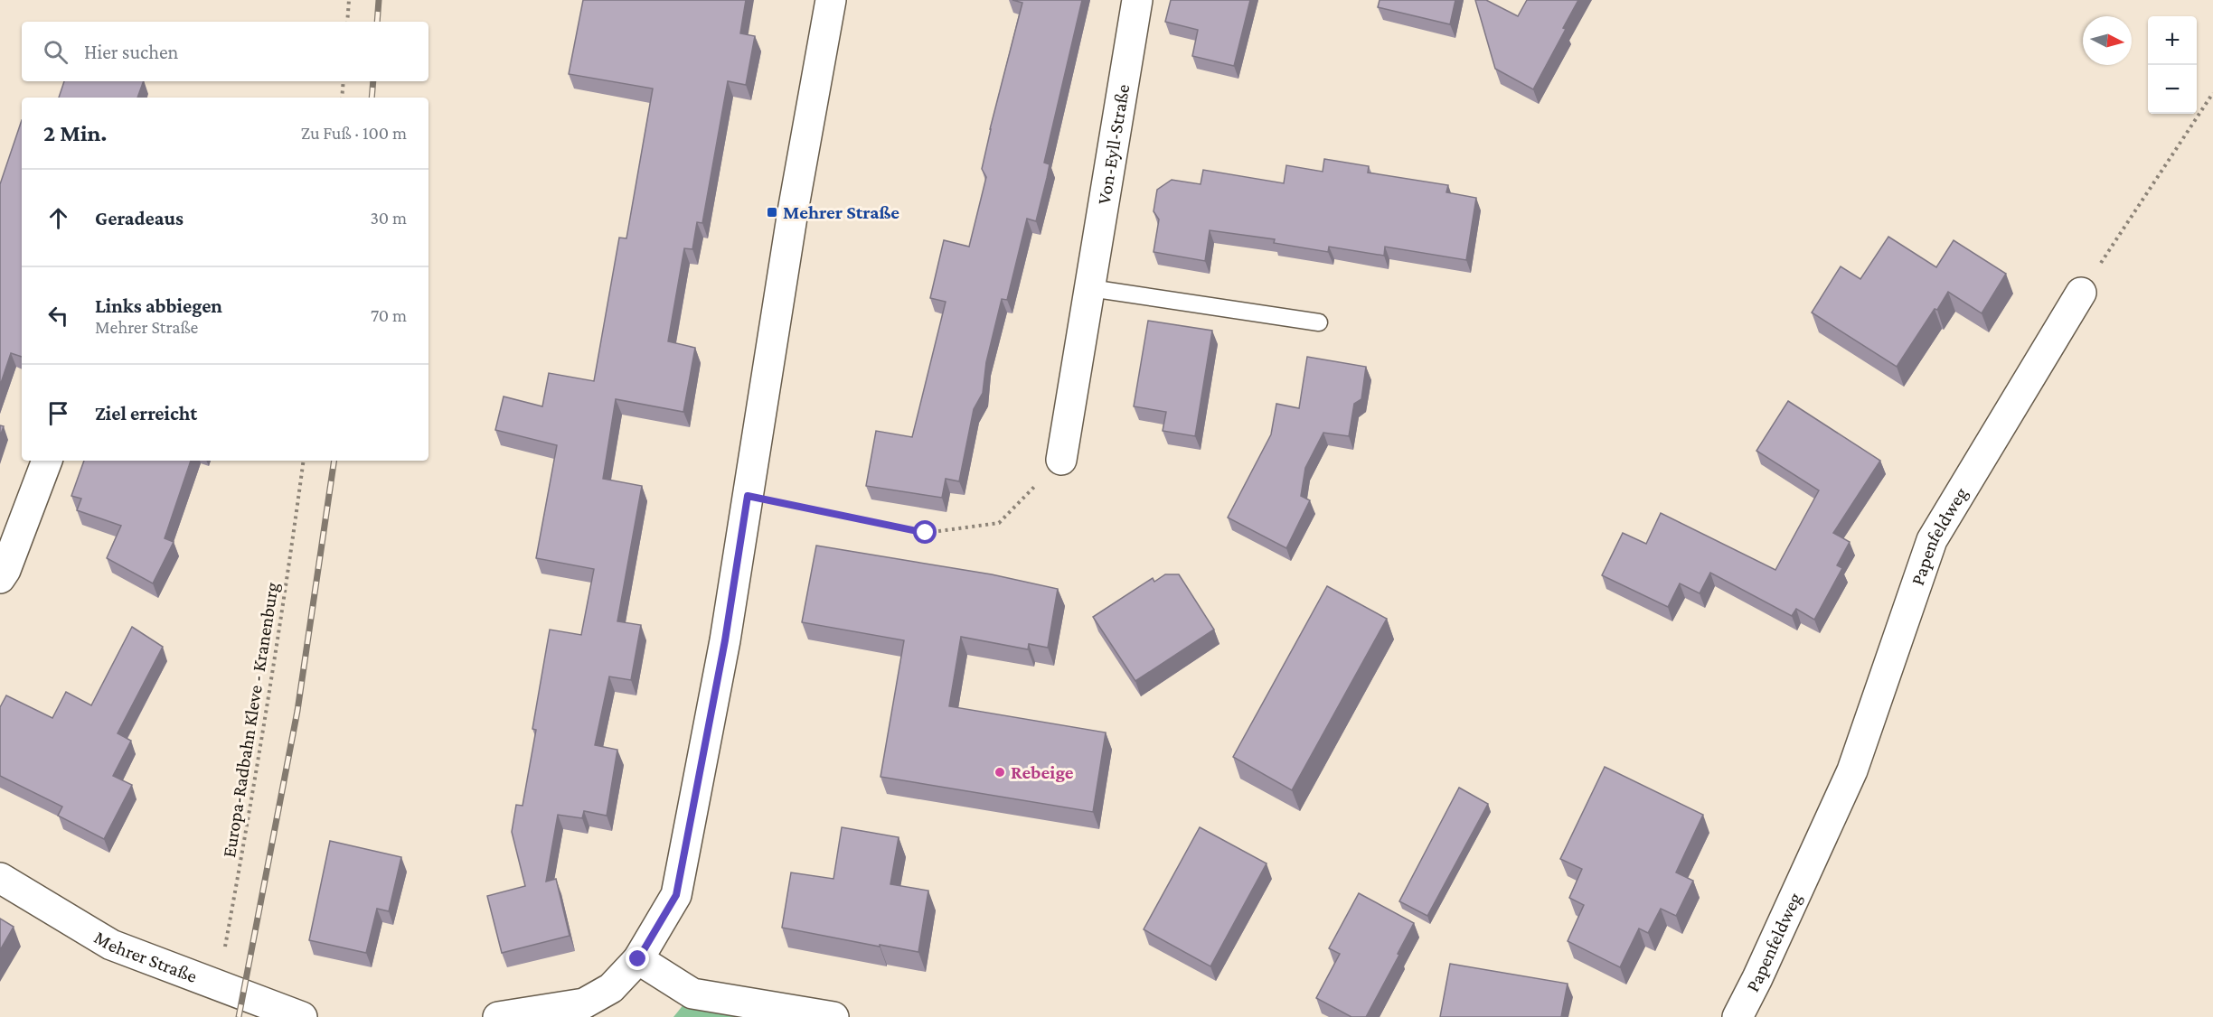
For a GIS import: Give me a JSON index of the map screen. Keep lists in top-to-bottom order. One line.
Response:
{"streets":{"street":["Von-Eyll-Straße","Papenfeldweg","Mehrer Straße"],"path":["Europa-Radbahn Kleve - Kranenburg"]},"crossings":[["Europa-Radbahn Kleve - Kranenburg","Mehrer Straße"]],"places":{"transit":["Mehrer Straße"],"other":["Rebeige"]},"north":"right","page":{"map_buttons":["+","−"],"search":"Hier suchen","heading":["2 Min.","Zu Fuß · 100 m"],"list":[["Geradeaus","30 m"],["Links abbiegen","Mehrer Straße","70 m"],"Ziel erreicht"]}}
